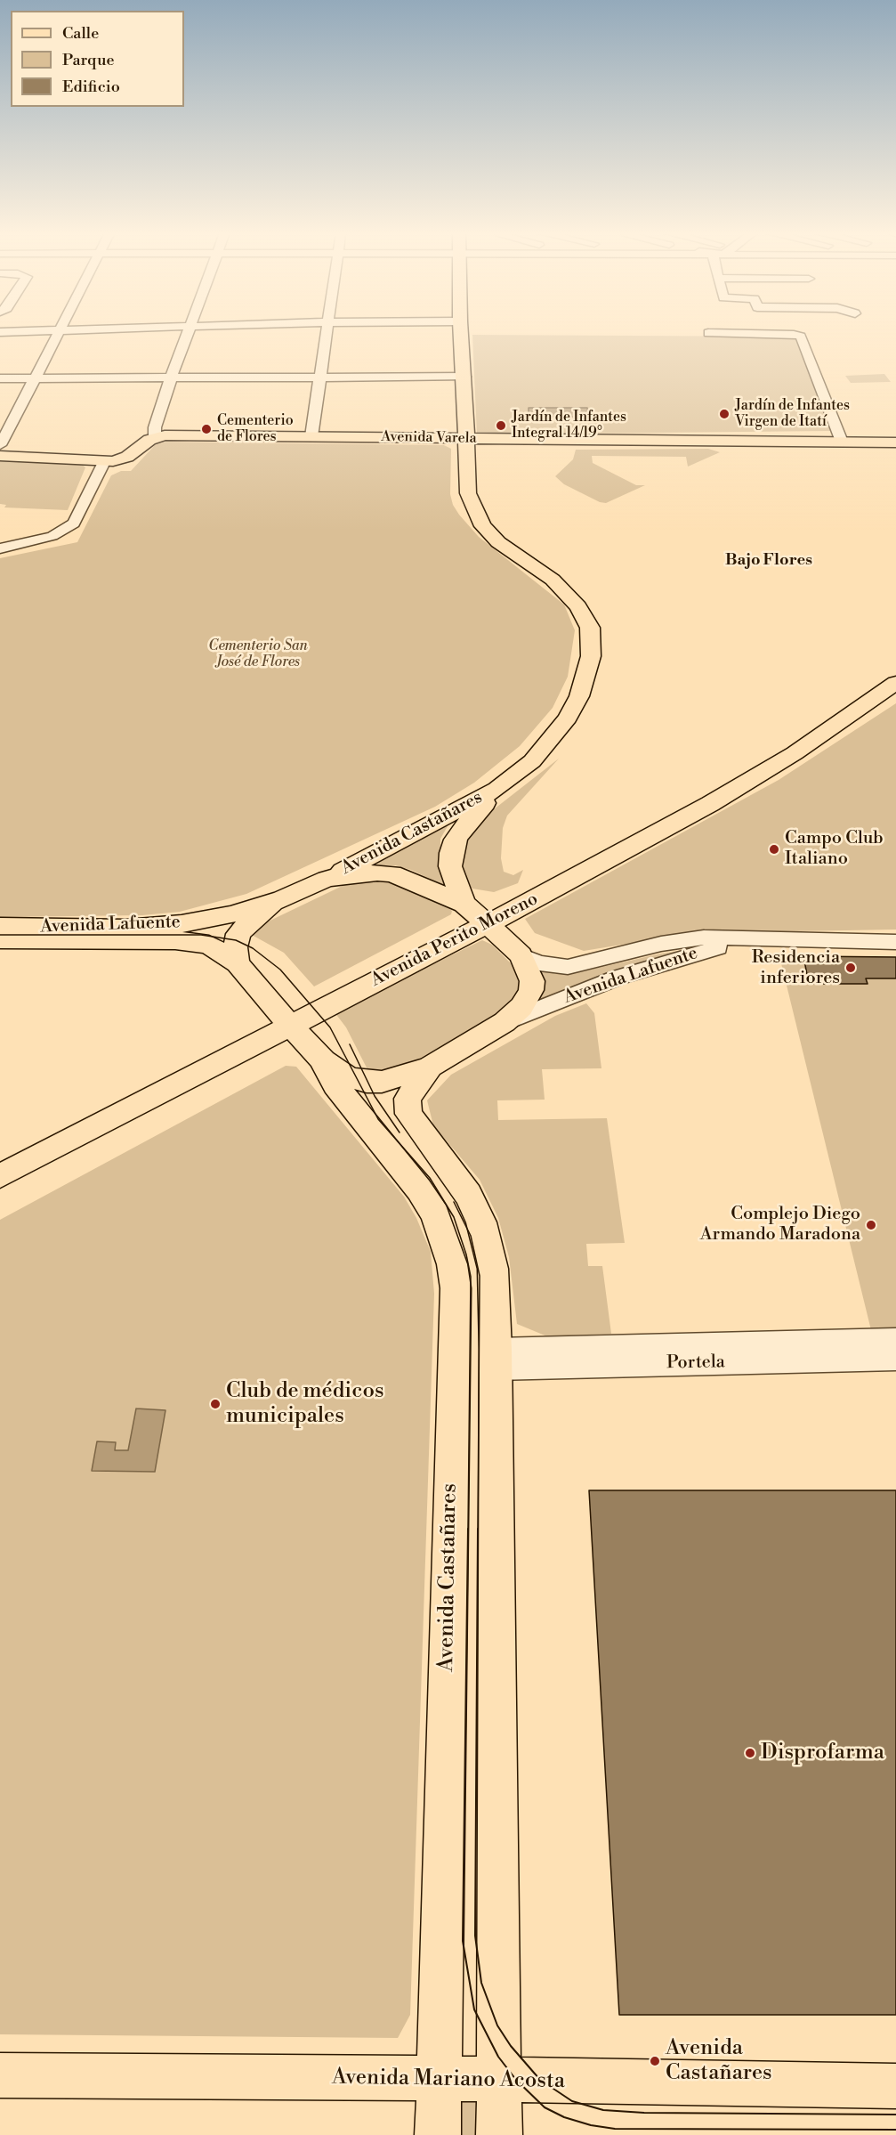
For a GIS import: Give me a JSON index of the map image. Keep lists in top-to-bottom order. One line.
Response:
{"streets":{"main road":["Avenida Varela","Avenida Castañares","Avenida Lafuente","Avenida Perito Moreno","Avenida Mariano Acosta"],"street":["Portela"]},"crossings":[["Avenida Varela","Avenida Castañares"],["Avenida Castañares","Avenida Lafuente"],["Avenida Castañares","Avenida Perito Moreno"],["Avenida Castañares","Avenida Mariano Acosta"],["Avenida Lafuente","Avenida Perito Moreno"]],"districts":["Bajo Flores"],"parks":["Cementerio San José de Flores"],"places":["Jardín de Infantes Virgen de Itatí","Jardín de Infantes Integral 14/19°","Cementerio de Flores","Campo Club Italiano","Residencia inferiores","Complejo Diego Armando Maradona","Club de médicos municipales","Disprofarma","Avenida Castañares"],"legend":["Calle","Parque","Edificio"]}
